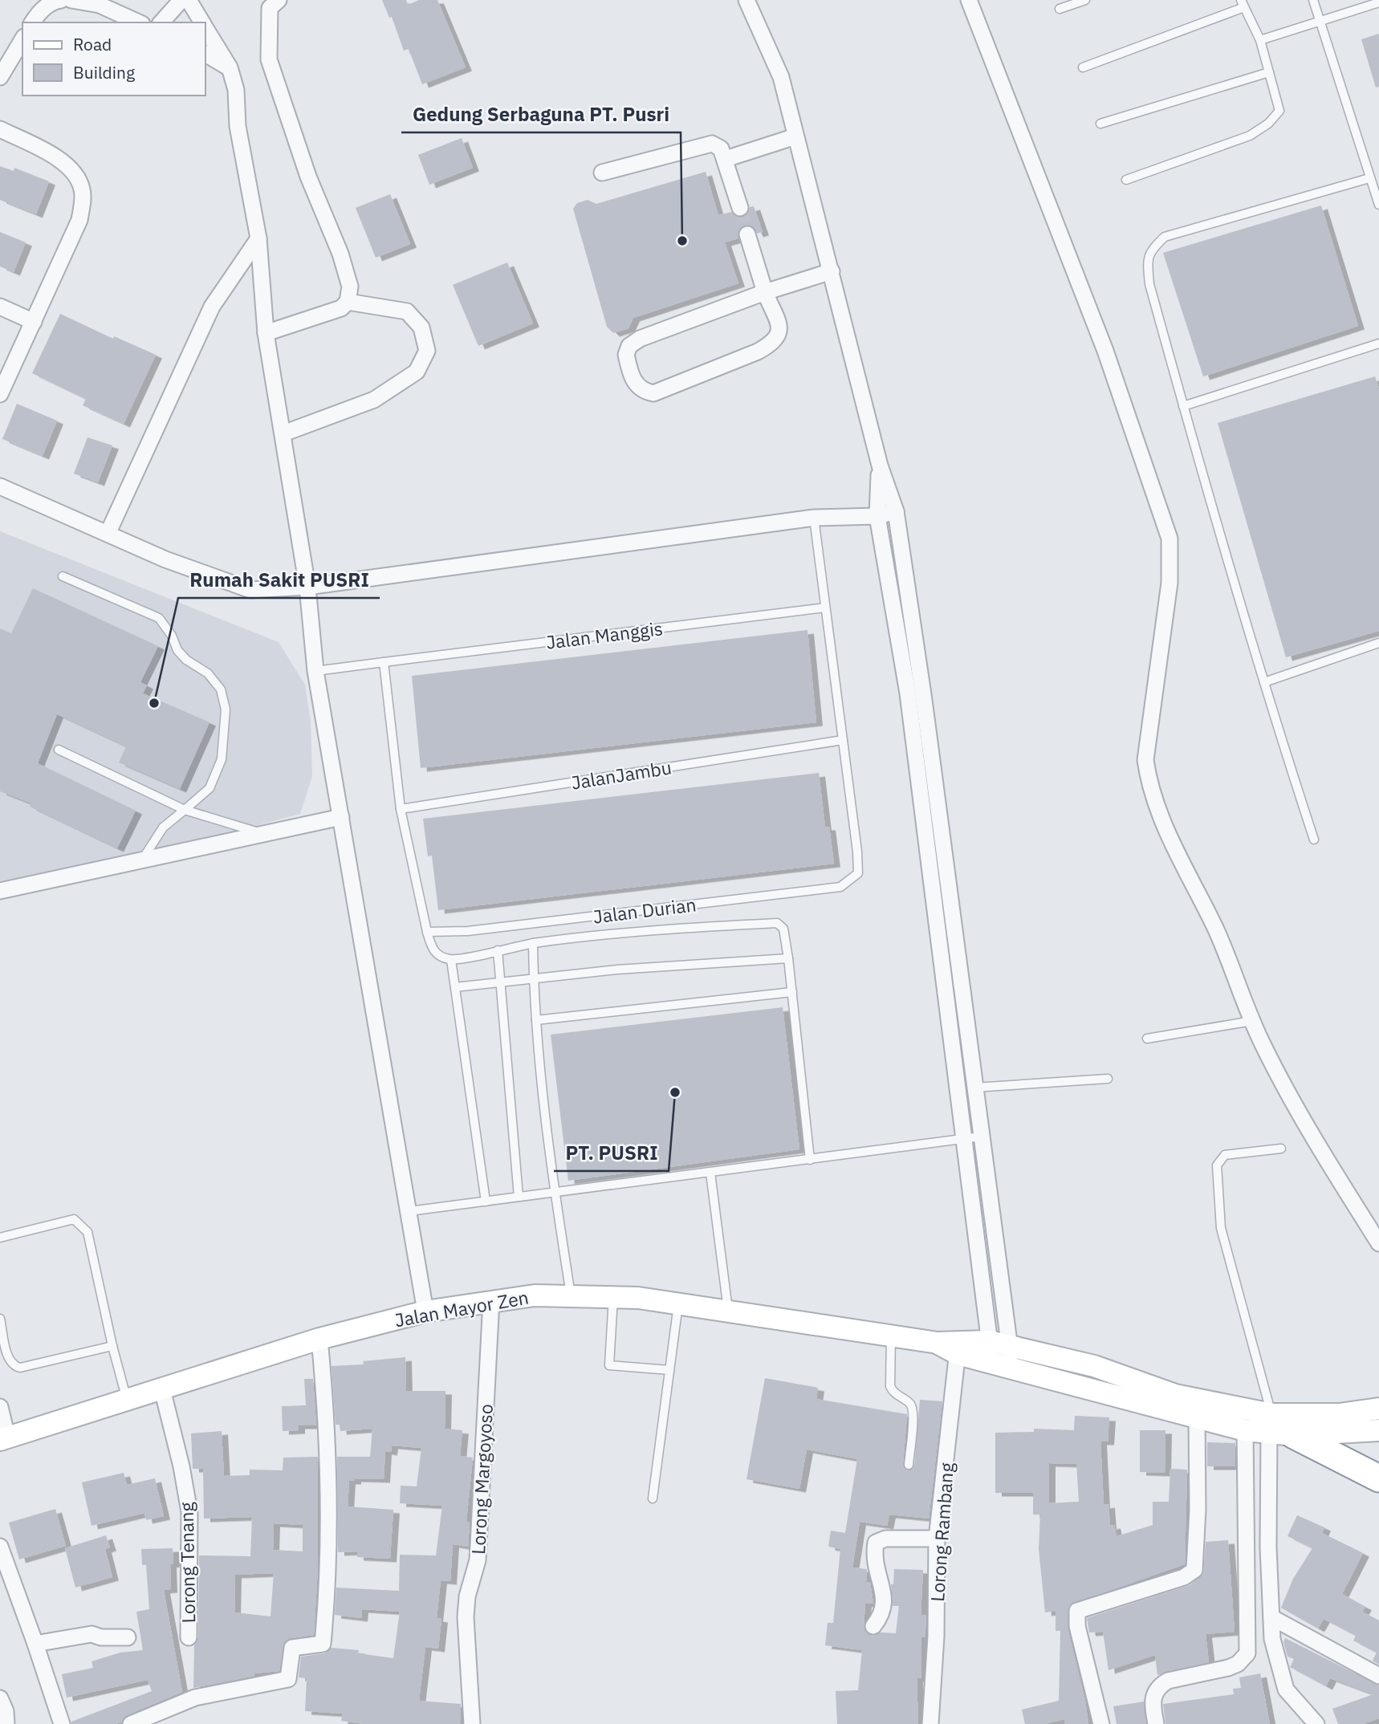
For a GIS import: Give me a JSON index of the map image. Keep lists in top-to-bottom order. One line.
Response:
{"streets":{"street":["Jalan Mayor Zen","Lorong Margoyoso","Lorong Rambang","Lorong Tenang"],"lane":["Jalan Manggis","JalanJambu","Jalan Durian"]},"crossings":[["JalanJambu","Jalan Durian"],["Jalan Mayor Zen","Lorong Margoyoso"],["Jalan Mayor Zen","Lorong Rambang"],["Jalan Mayor Zen","Lorong Tenang"]],"places":["Gedung Serbaguna PT. Pusri","Rumah Sakit PUSRI","PT. PUSRI"],"legend":["Road","Building"]}
